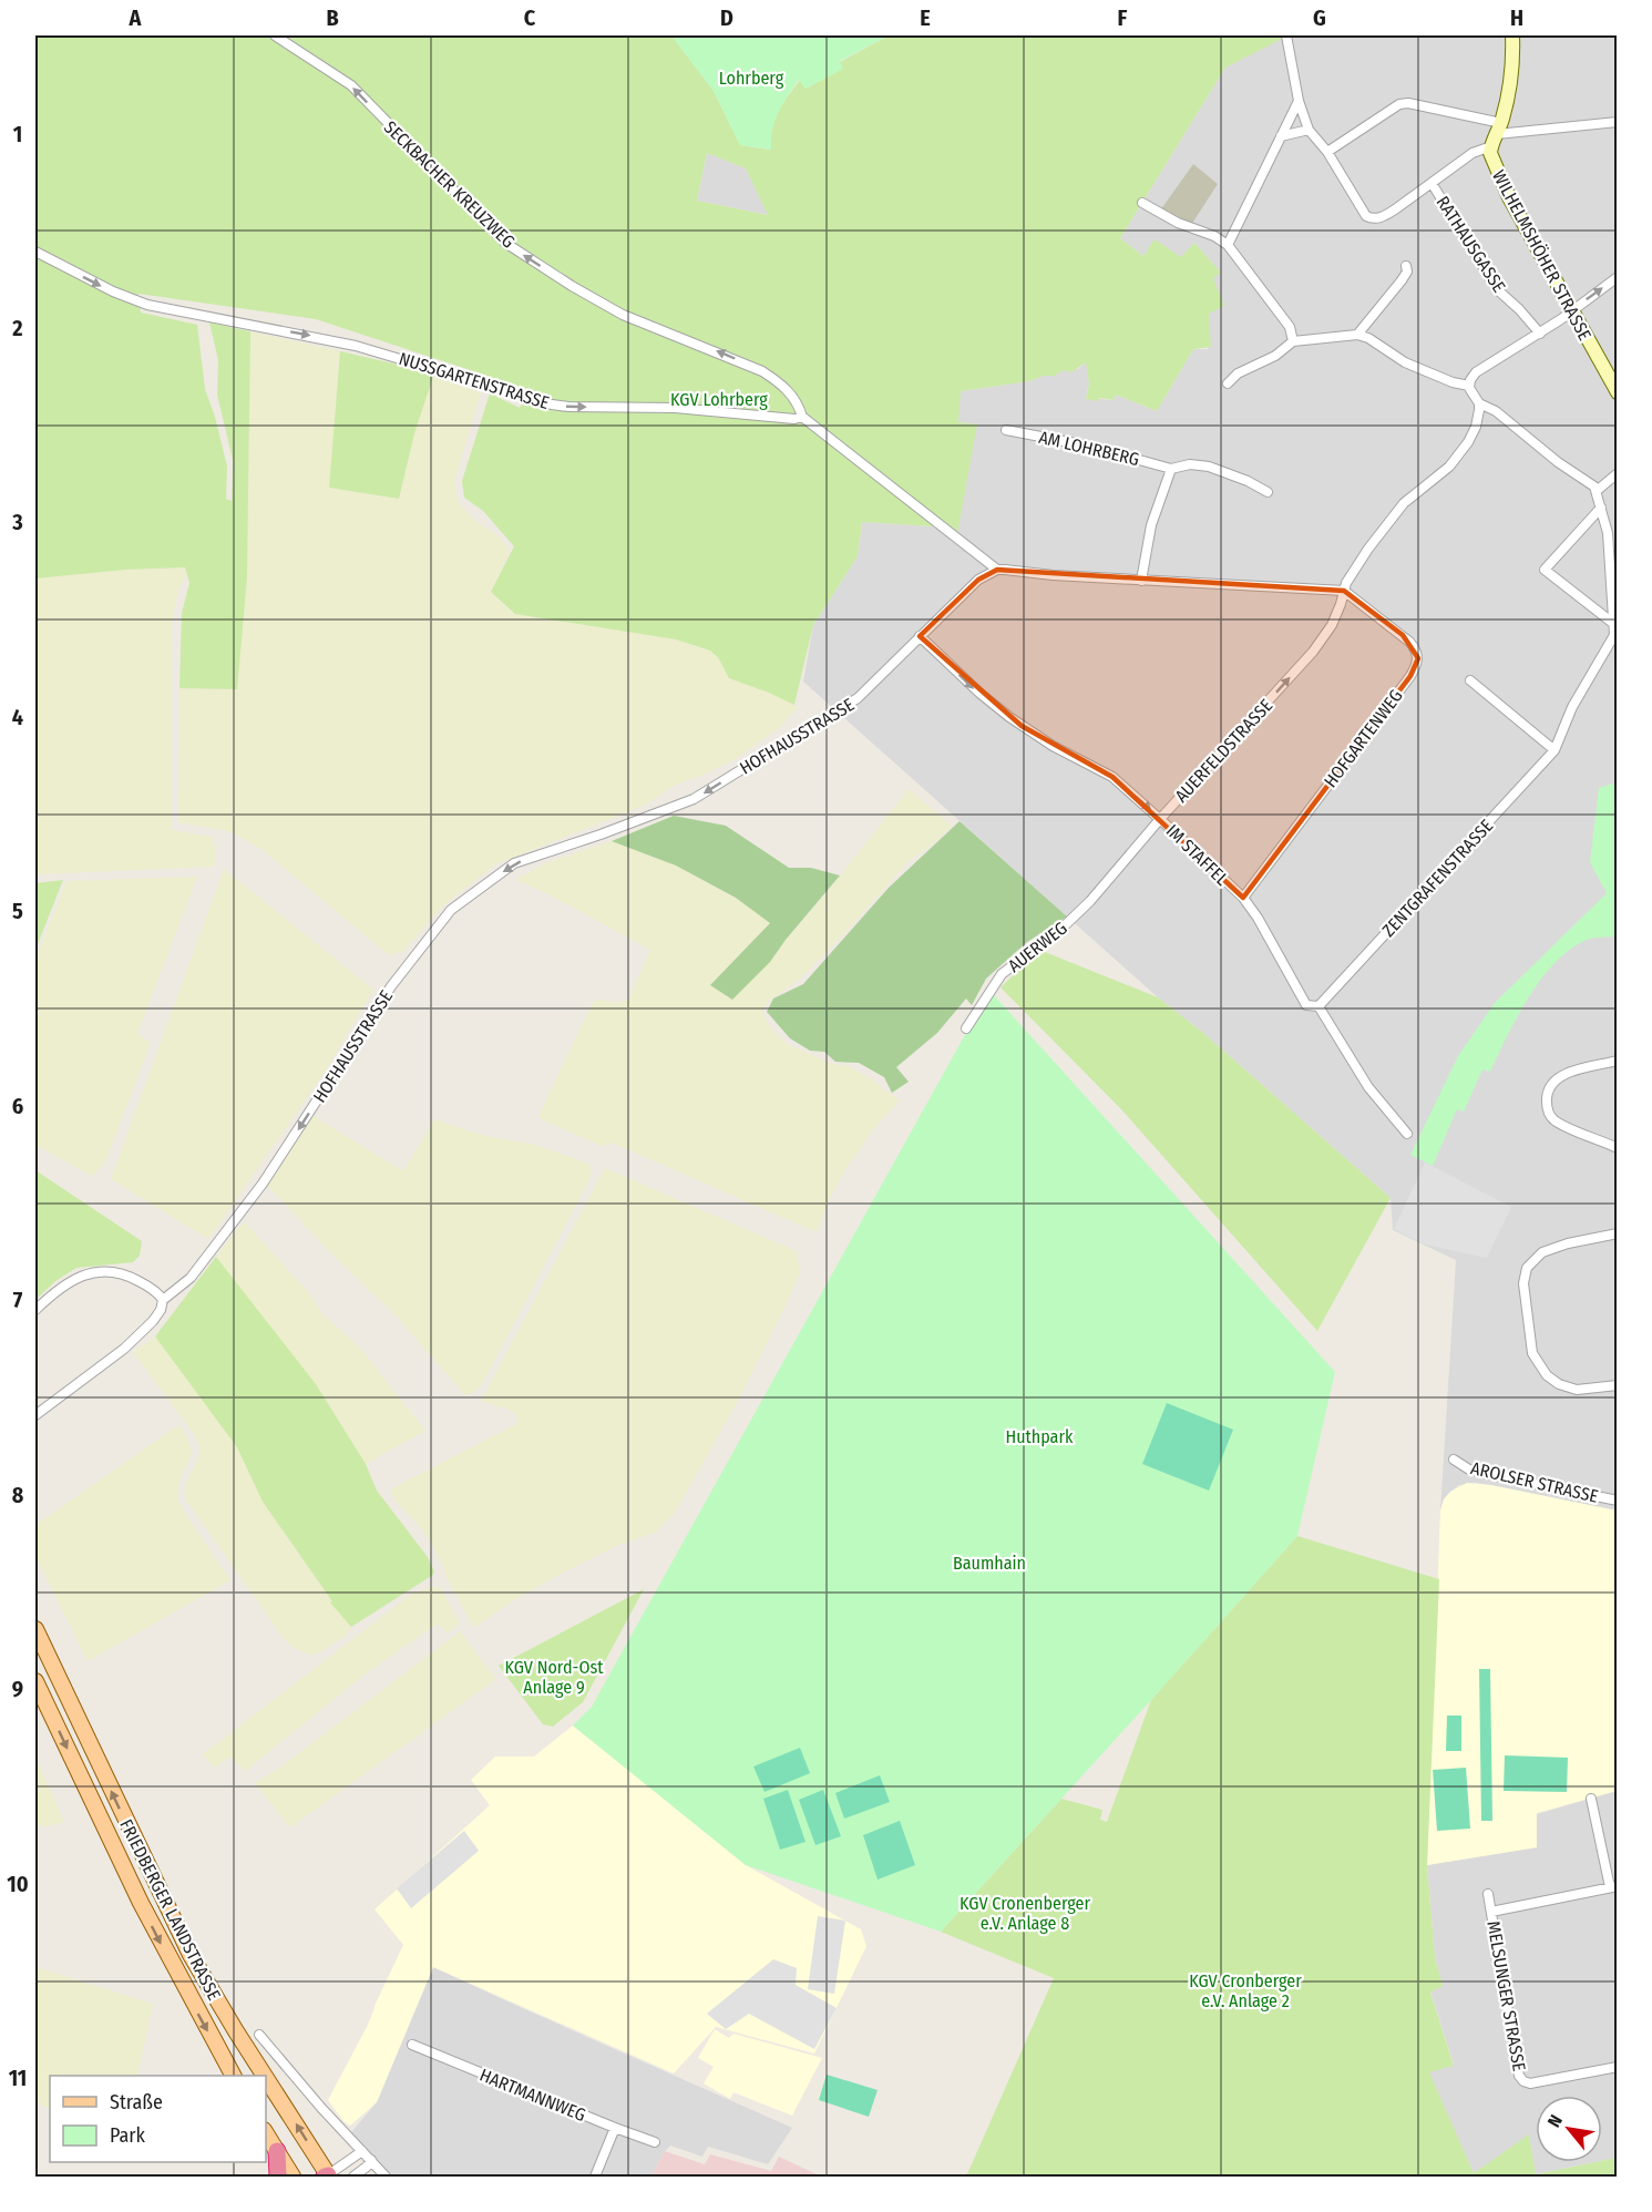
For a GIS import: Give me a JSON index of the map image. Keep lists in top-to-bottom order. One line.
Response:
{"streets":{"main road":["WILHELMSHÖHER STRASSE","FRIEDBERGER LANDSTRASSE"],"street":["SECKBACHER KREUZWEG","RATHAUSGASSE","NUSSGARTENSTRASSE","AM LOHRBERG","HOFHAUSSTRASSE","HOFGARTENWEG","AUERFELDSTRASSE","IM STAFFEL","ZENTGRAFENSTRASSE","AUERWEG","AROLSER STRASSE","MELSUNGER STRASSE","HARTMANNWEG"]},"crossings":[["SECKBACHER KREUZWEG","NUSSGARTENSTRASSE"],["HOFHAUSSTRASSE","IM STAFFEL"],["HOFGARTENWEG","AUERFELDSTRASSE"],["HOFGARTENWEG","IM STAFFEL"],["AUERFELDSTRASSE","IM STAFFEL"],["AUERFELDSTRASSE","AUERWEG"],["IM STAFFEL","ZENTGRAFENSTRASSE"]],"one_way":["SECKBACHER KREUZWEG","NUSSGARTENSTRASSE","HOFHAUSSTRASSE","AUERFELDSTRASSE","IM STAFFEL"],"parks":["Lohrberg","KGV Lohrberg","Huthpark","Baumhain","KGV Nord-Ost Anlage 9","KGV Cronenberger e.V. Anlage 8","KGV Cronberger e.V. Anlage 2"],"legend":["Straße","Park"],"north":"top left","grid":{"columns":["A","B","C","D","E","F","G","H"],"rows":["1","2","3","4","5","6","7","8","9","10","11"]}}
